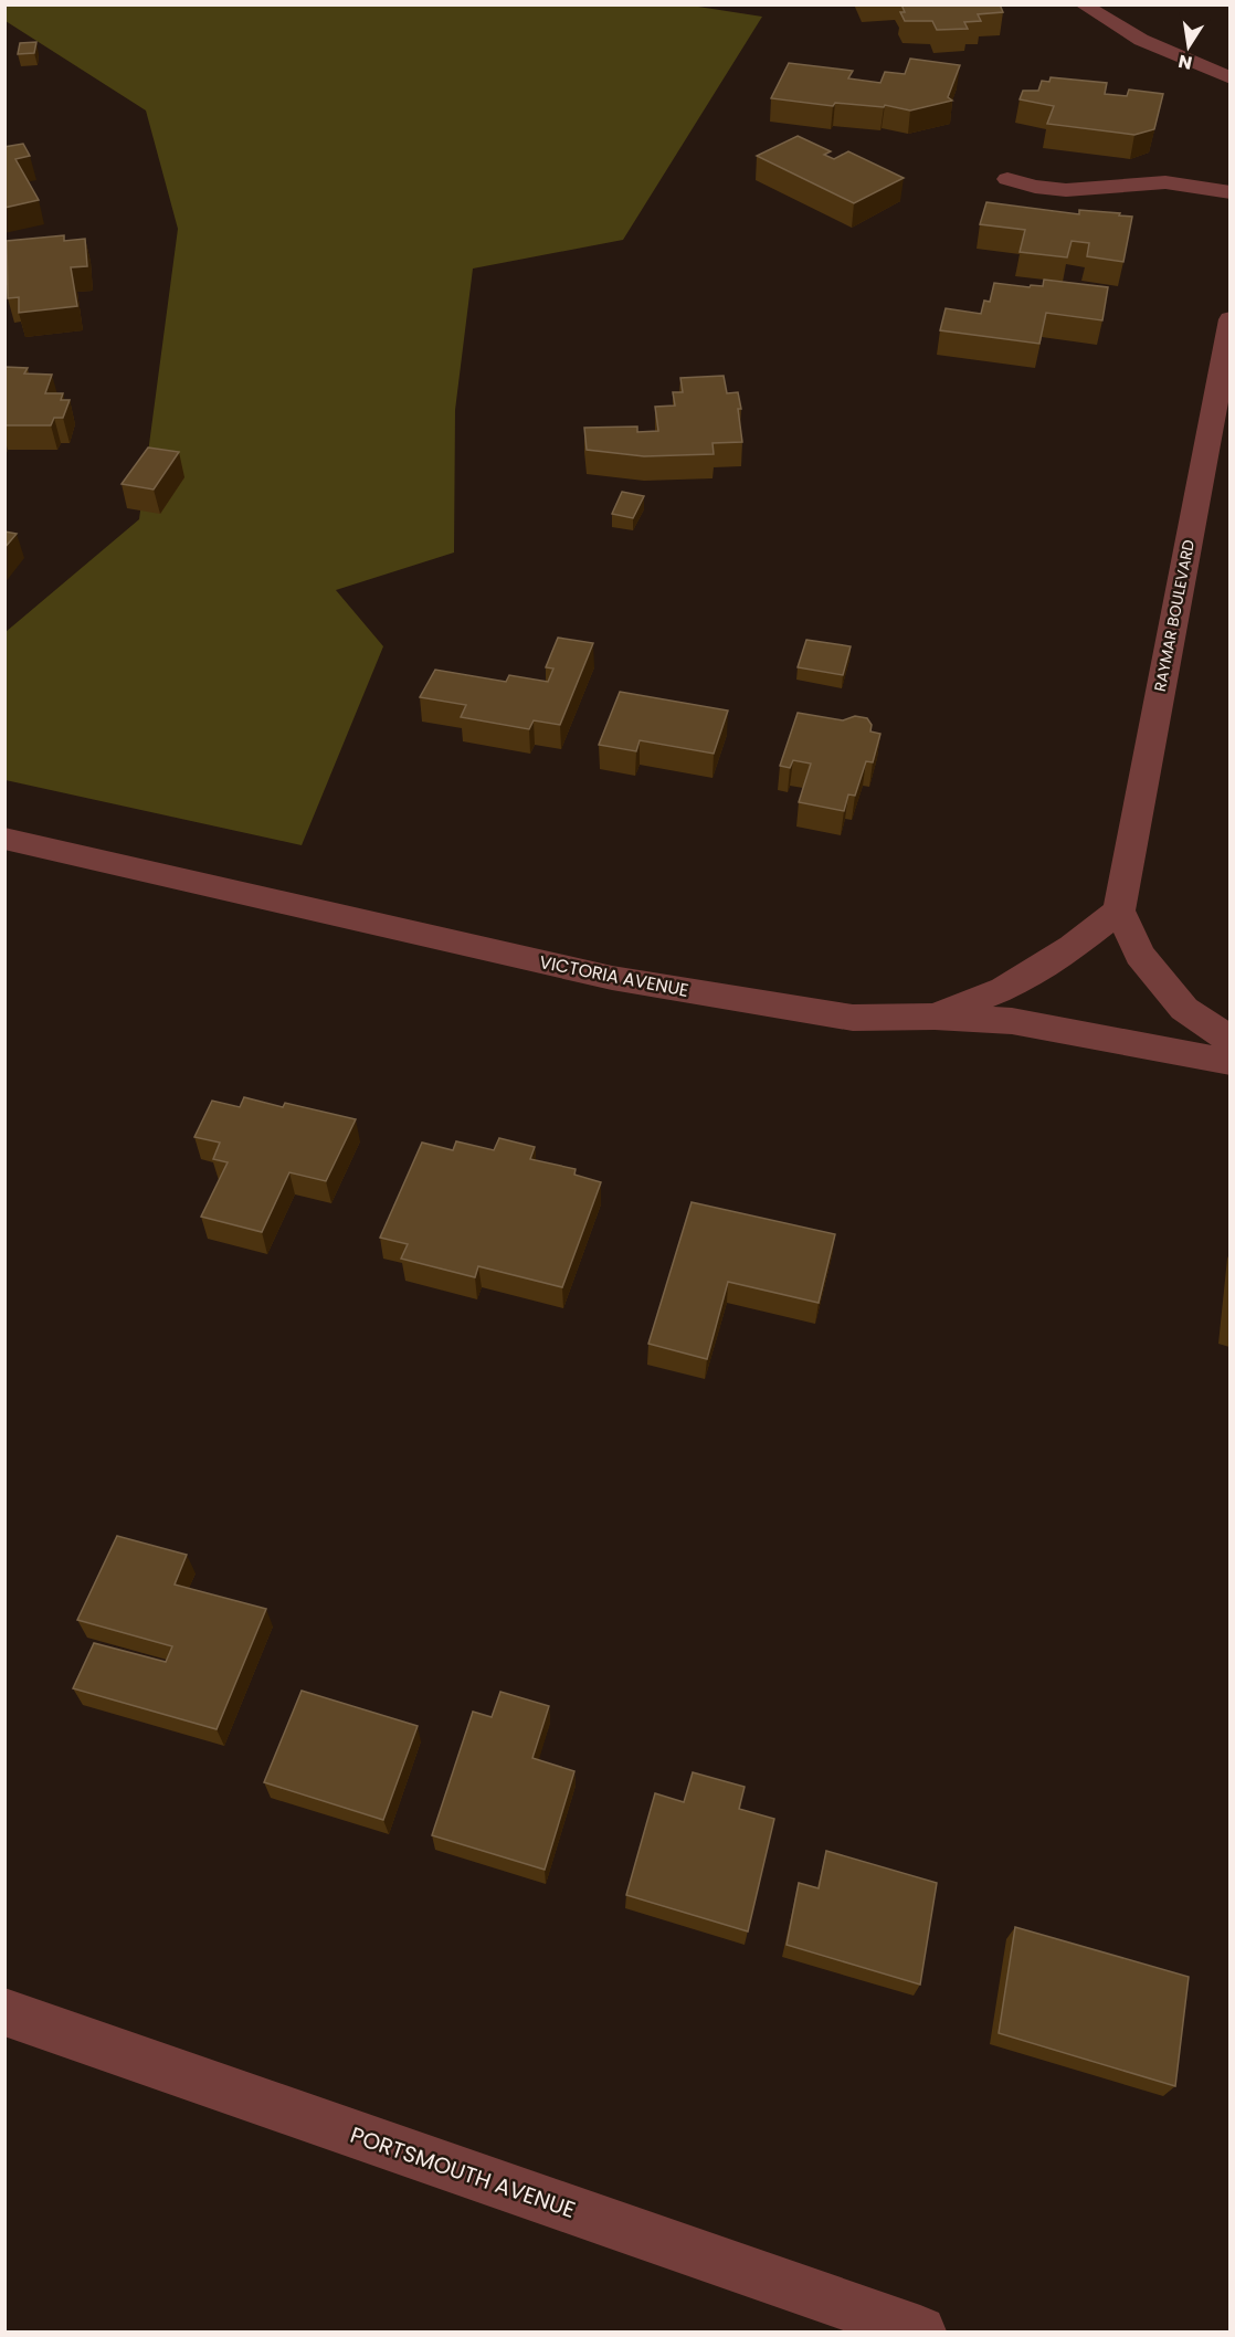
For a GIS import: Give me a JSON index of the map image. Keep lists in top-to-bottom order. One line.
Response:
{"streets":{"street":["RAYMAR BOULEVARD","VICTORIA AVENUE","PORTSMOUTH AVENUE"]},"north":"bottom"}
